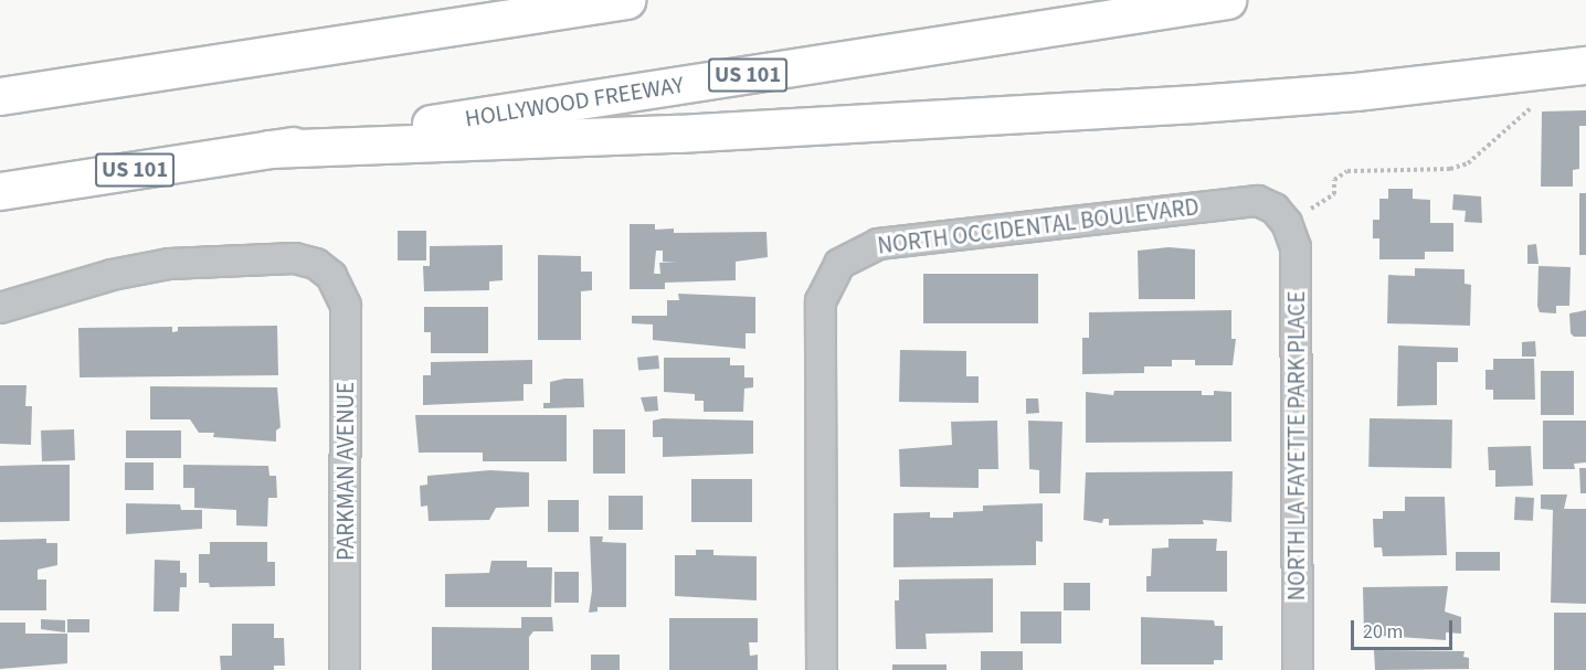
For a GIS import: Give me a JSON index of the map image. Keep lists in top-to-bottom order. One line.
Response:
{"streets":{"highway":["US 101","HOLLYWOOD FREEWAY"],"street":["NORTH OCCIDENTAL BOULEVARD","NORTH LA FAYETTE PARK PLACE","PARKMAN AVENUE"]},"crossings":[["NORTH OCCIDENTAL BOULEVARD","NORTH LA FAYETTE PARK PLACE"]],"scale_bar":"20 m"}
